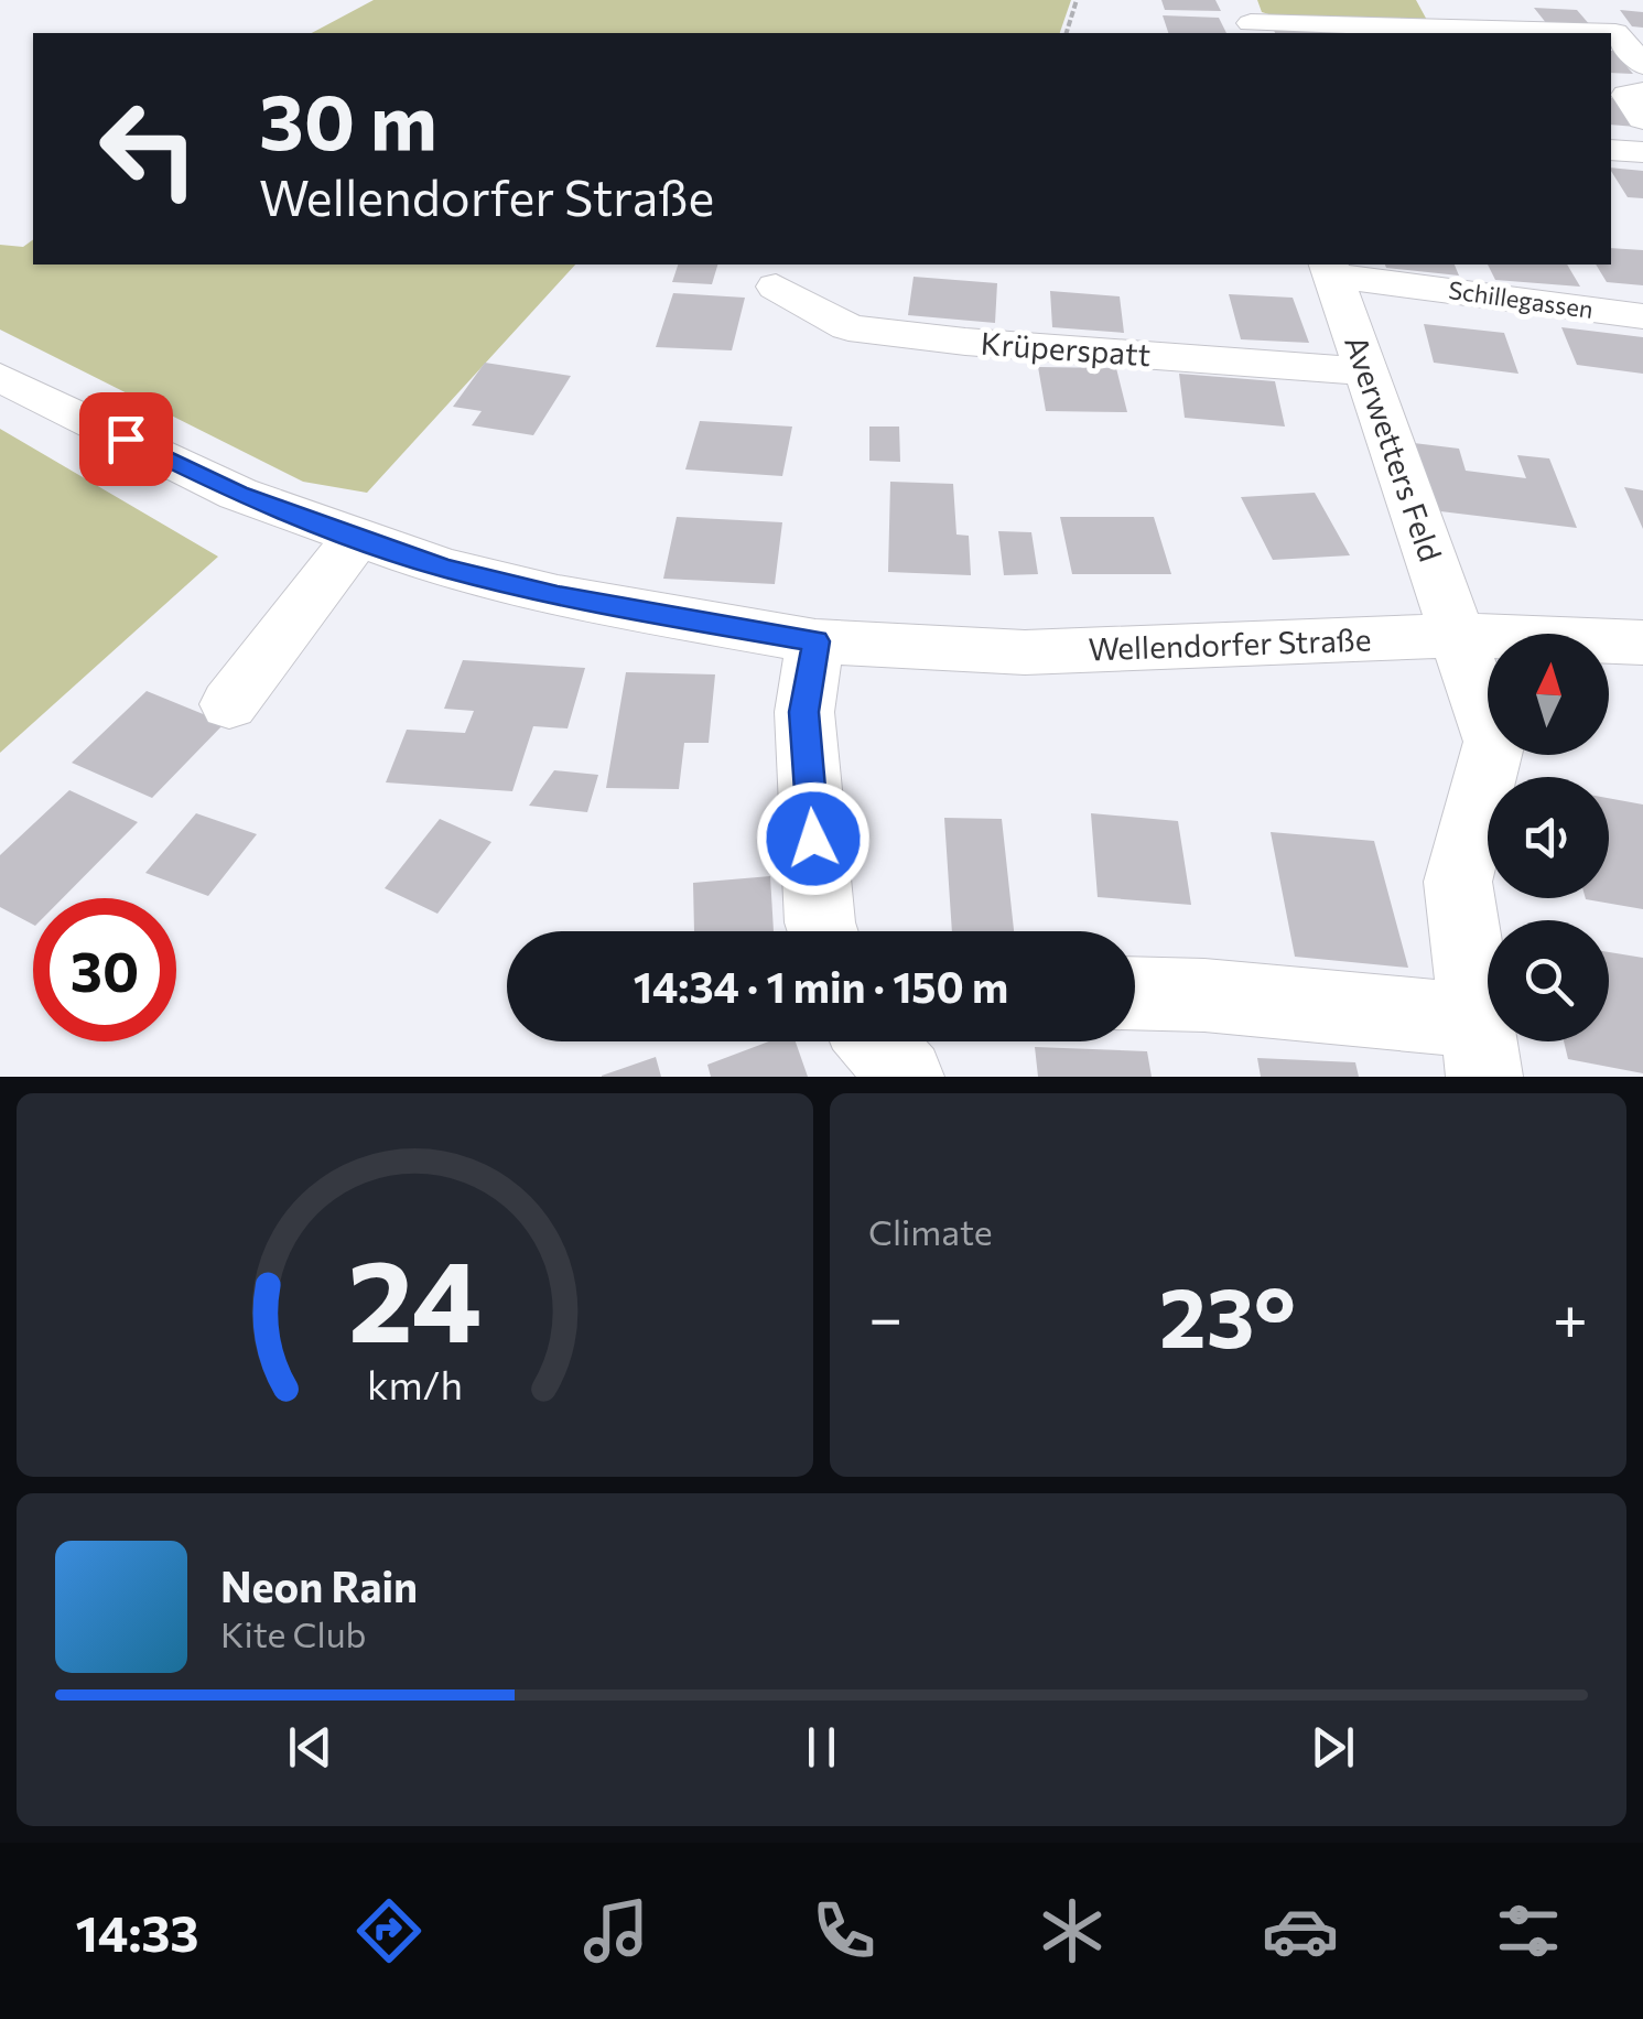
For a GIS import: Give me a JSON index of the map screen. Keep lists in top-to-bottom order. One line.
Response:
{"streets":{"street":["Schillegassen","Krüperspatt","Averwetters Feld","Wellendorfer Straße"]},"crossings":[["Schillegassen","Averwetters Feld"],["Krüperspatt","Averwetters Feld"],["Averwetters Feld","Wellendorfer Straße"]],"north":"top","page":{"turn":["30 m","Wellendorfer Straße"],"limit":"30","trip":"14:34 · 1 min · 150 m","tile":"Climate","heat":["−","23°","+"],"song":["Neon Rain","Kite Club"],"tabs":"14:33","gauge":["24","km/h"]}}
